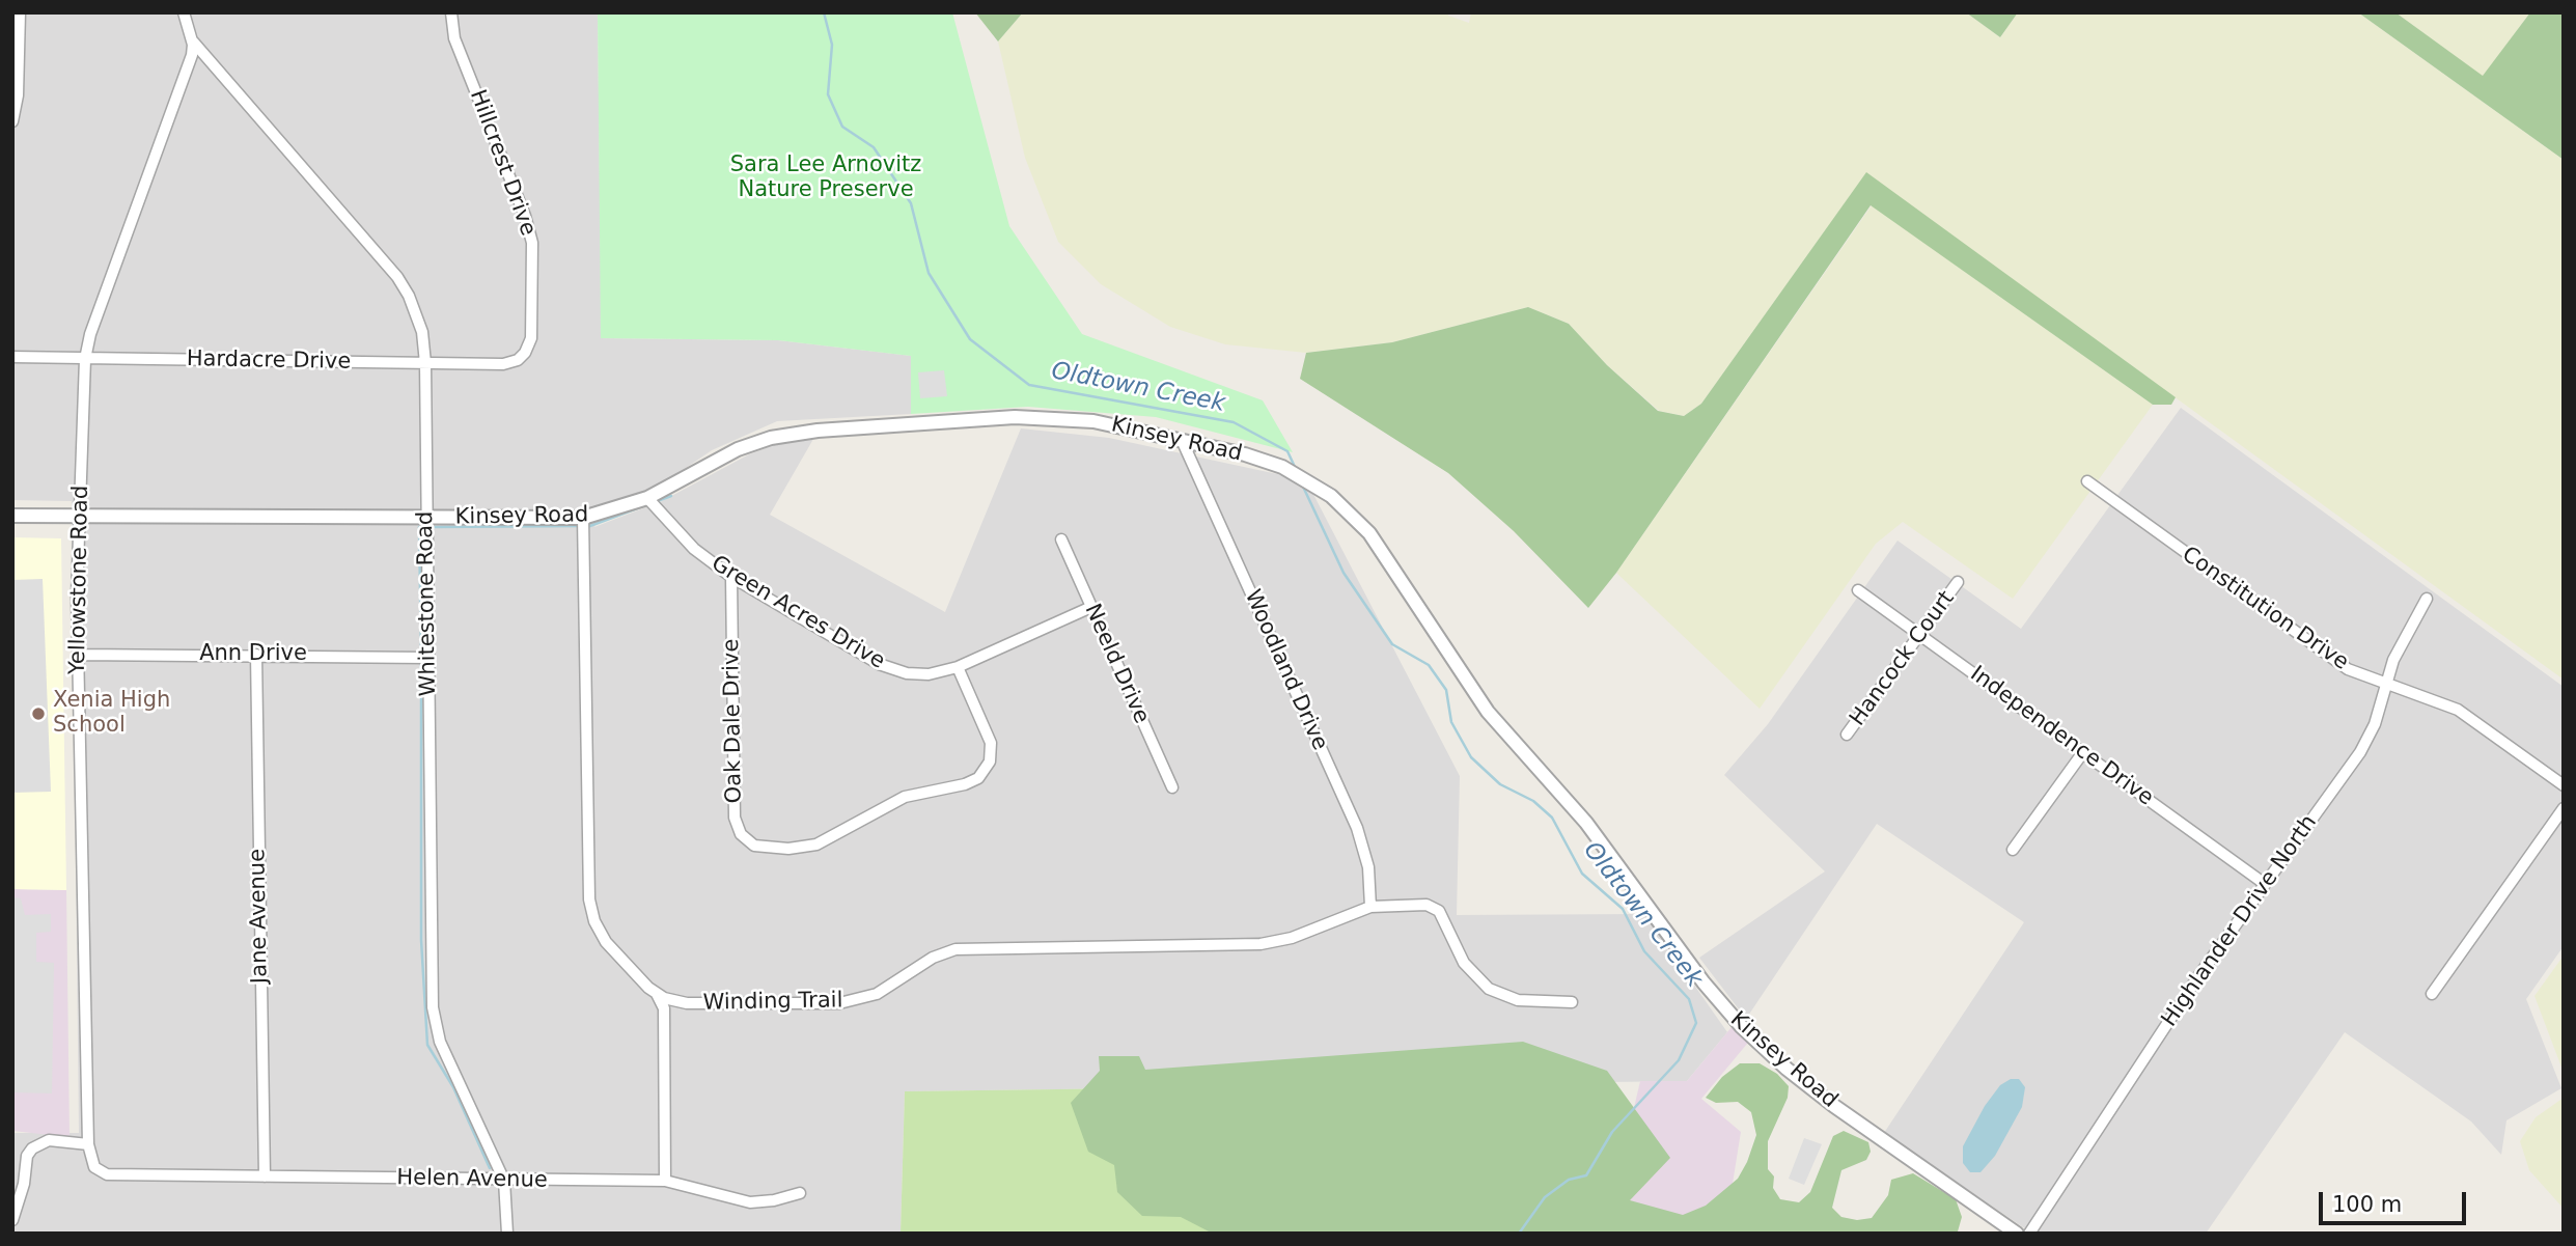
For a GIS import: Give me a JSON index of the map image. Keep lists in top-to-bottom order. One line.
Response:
{"streets":{"street":["Hillcrest Drive","Hardacre Drive","Kinsey Road","Yellowstone Road","Whitestone Road","Constitution Drive","Green Acres Drive","Ann Drive","Hancock Court","Neeld Drive","Woodland Drive","Oak Dale Drive","Independence Drive","Jane Avenue","Highlander Drive North","Winding Trail","Helen Avenue"]},"crossings":[["Hillcrest Drive","Hardacre Drive"],["Hardacre Drive","Yellowstone Road"],["Hardacre Drive","Whitestone Road"],["Kinsey Road","Yellowstone Road"],["Kinsey Road","Whitestone Road"],["Kinsey Road","Green Acres Drive"],["Kinsey Road","Woodland Drive"],["Yellowstone Road","Whitestone Road"],["Yellowstone Road","Ann Drive"],["Yellowstone Road","Helen Avenue"],["Whitestone Road","Ann Drive"],["Whitestone Road","Helen Avenue"],["Constitution Drive","Highlander Drive North"],["Green Acres Drive","Neeld Drive"],["Green Acres Drive","Oak Dale Drive"],["Ann Drive","Jane Avenue"],["Hancock Court","Independence Drive"],["Woodland Drive","Winding Trail"],["Independence Drive","Highlander Drive North"],["Jane Avenue","Helen Avenue"]],"water":["Oldtown Creek"],"parks":["Sara Lee Arnovitz Nature Preserve"],"places":["Xenia High School"],"scale_bar":"100 m"}
